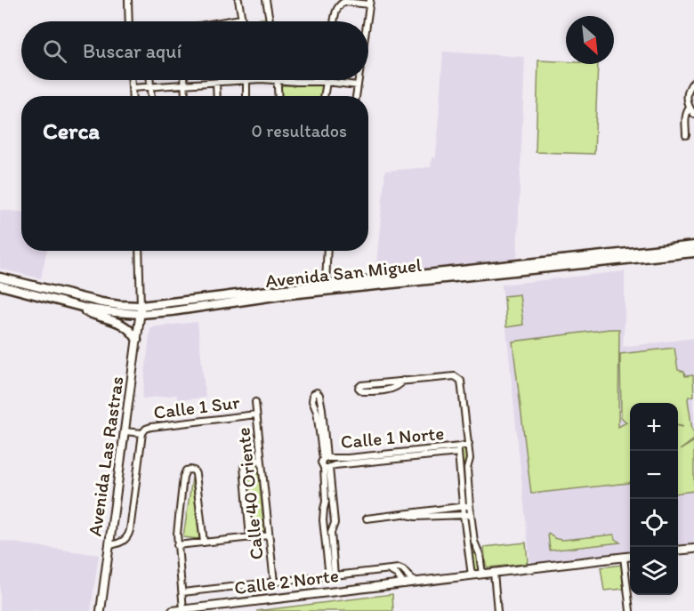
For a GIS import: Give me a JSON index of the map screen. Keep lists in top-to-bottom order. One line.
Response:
{"streets":{"highway":["Avenida San Miguel"],"main road":["Avenida Las Rastras","Calle 2 Norte"],"street":["Calle 1 Sur","Calle 1 Norte","Calle 40 Oriente"]},"crossings":[["Avenida San Miguel","Avenida Las Rastras"],["Calle 1 Sur","Calle 40 Oriente"],["Calle 40 Oriente","Calle 2 Norte"]],"north":"bottom right","page":{"search":"Buscar aquí","heading":["Cerca","0 resultados"],"map_buttons":["+","−"]}}
